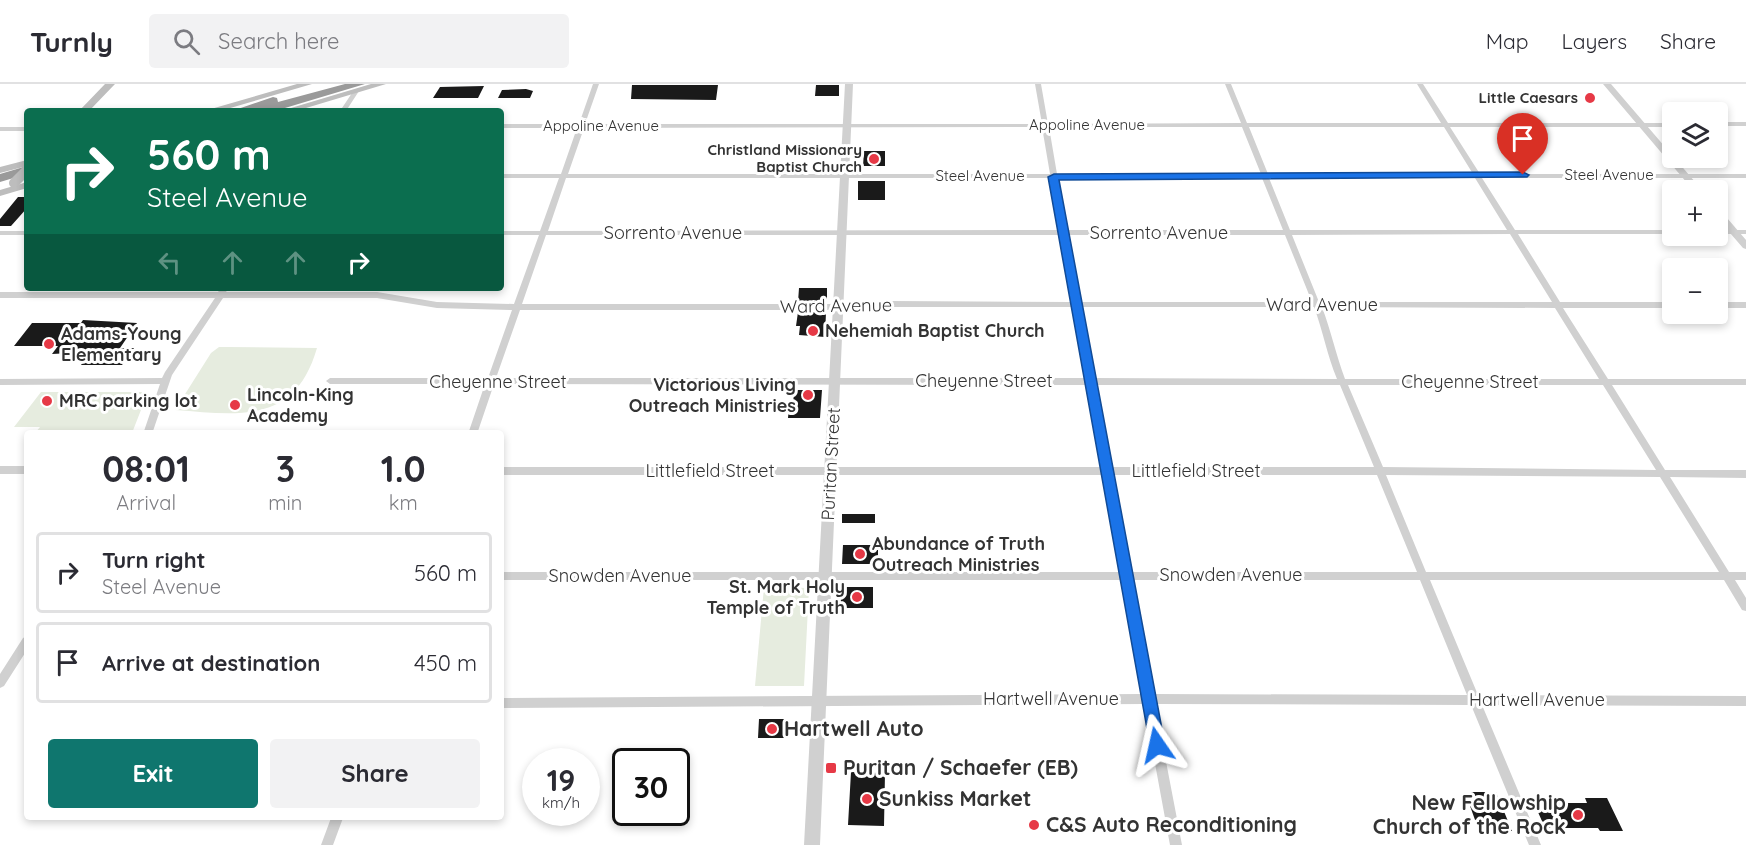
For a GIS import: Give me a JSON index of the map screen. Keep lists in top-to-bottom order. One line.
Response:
{"streets":{"street":["Appoline Avenue","Steel Avenue","Sorrento Avenue","Ward Avenue","Cheyenne Street","Puritan Street","Littlefield Street","Snowden Avenue","Hartwell Avenue"]},"crossings":[["Appoline Avenue","Puritan Street"],["Steel Avenue","Puritan Street"],["Sorrento Avenue","Puritan Street"],["Ward Avenue","Puritan Street"],["Cheyenne Street","Puritan Street"],["Puritan Street","Littlefield Street"],["Puritan Street","Snowden Avenue"],["Puritan Street","Hartwell Avenue"]],"places":{"other":["Little Caesars","Christland Missionary Baptist Church","Nehemiah Baptist Church","Adams-Young Elementary","Victorious Living Outreach Ministries","MRC parking lot","Lincoln-King Academy","Abundance of Truth Outreach Ministries","St. Mark Holy Temple of Truth","Hartwell Auto","Sunkiss Market","New Fellowship Church of the Rock","C&S Auto Reconditioning"],"transit":["Puritan / Schaefer (EB)"]},"page":{"header":"Turnly","search":"Search here","nav":["Map","Layers","Share"],"map_buttons":["+","−"],"turn":["560 m","Steel Avenue"],"eta":["08:01","Arrival","3","min","1.0","km"],"list":[{"name":"Turn right","note":"Steel Avenue","value":"560 m"},{"name":"Arrive at destination","value":"450 m"}],"buttons":["Exit","Share"],"speed":"19 km/h","limit":"30"}}
